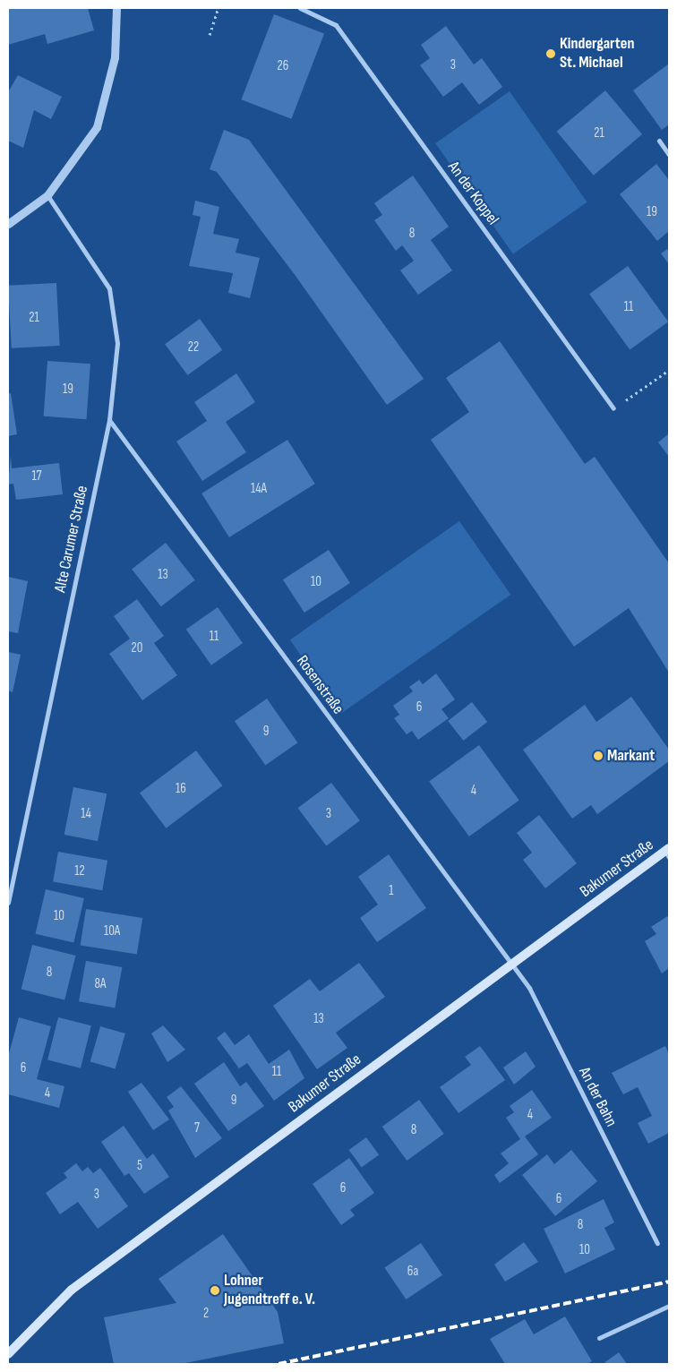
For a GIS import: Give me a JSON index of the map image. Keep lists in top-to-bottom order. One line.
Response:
{"streets":{"main road":["Bakumer Straße"],"street":["An der Koppel","Alte Carumer Straße","Rosenstraße","An der Bahn"]},"crossings":[["Alte Carumer Straße","Rosenstraße"],["Rosenstraße","Bakumer Straße"],["Rosenstraße","An der Bahn"],["Bakumer Straße","An der Bahn"]],"places":["Kindergarten St. Michael","Markant","Lohner Jugendtreff e. V."],"house_numbers":["3","26","21","19","8","11","21","22","19","17","14A","13","10","11","20","6","9","16","4","14","3","12","1","10","10A","8","8A","13","6","11","4","9","4","7","8","5","6","3","6","8","10","6a","2"]}
